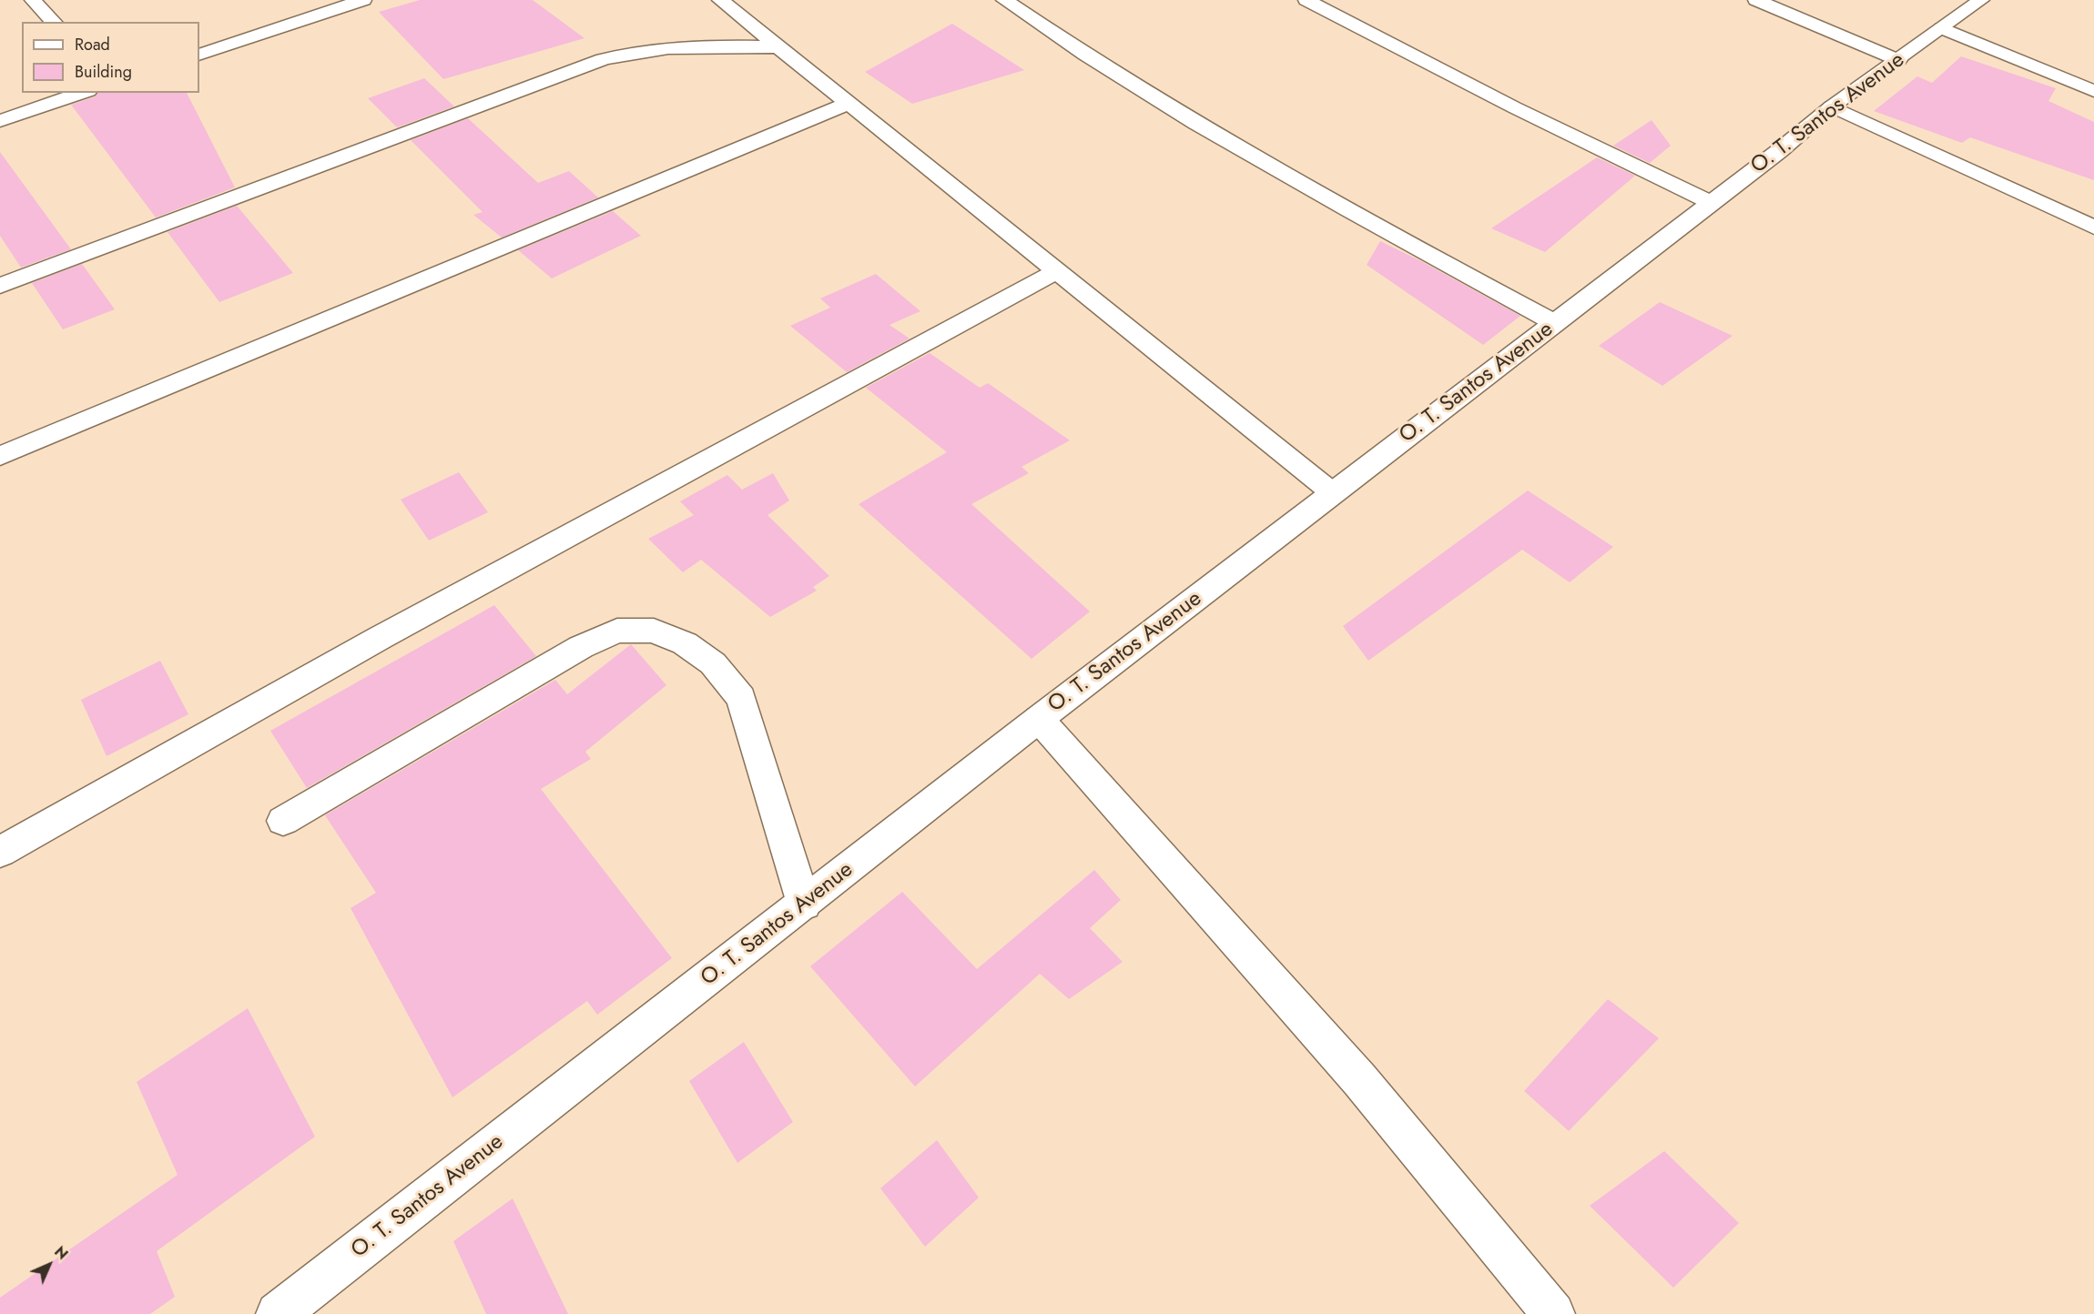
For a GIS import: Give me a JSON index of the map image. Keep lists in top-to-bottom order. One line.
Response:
{"streets":{"street":["O. T. Santos Avenue"]},"legend":["Road","Building"],"north":"top right"}
